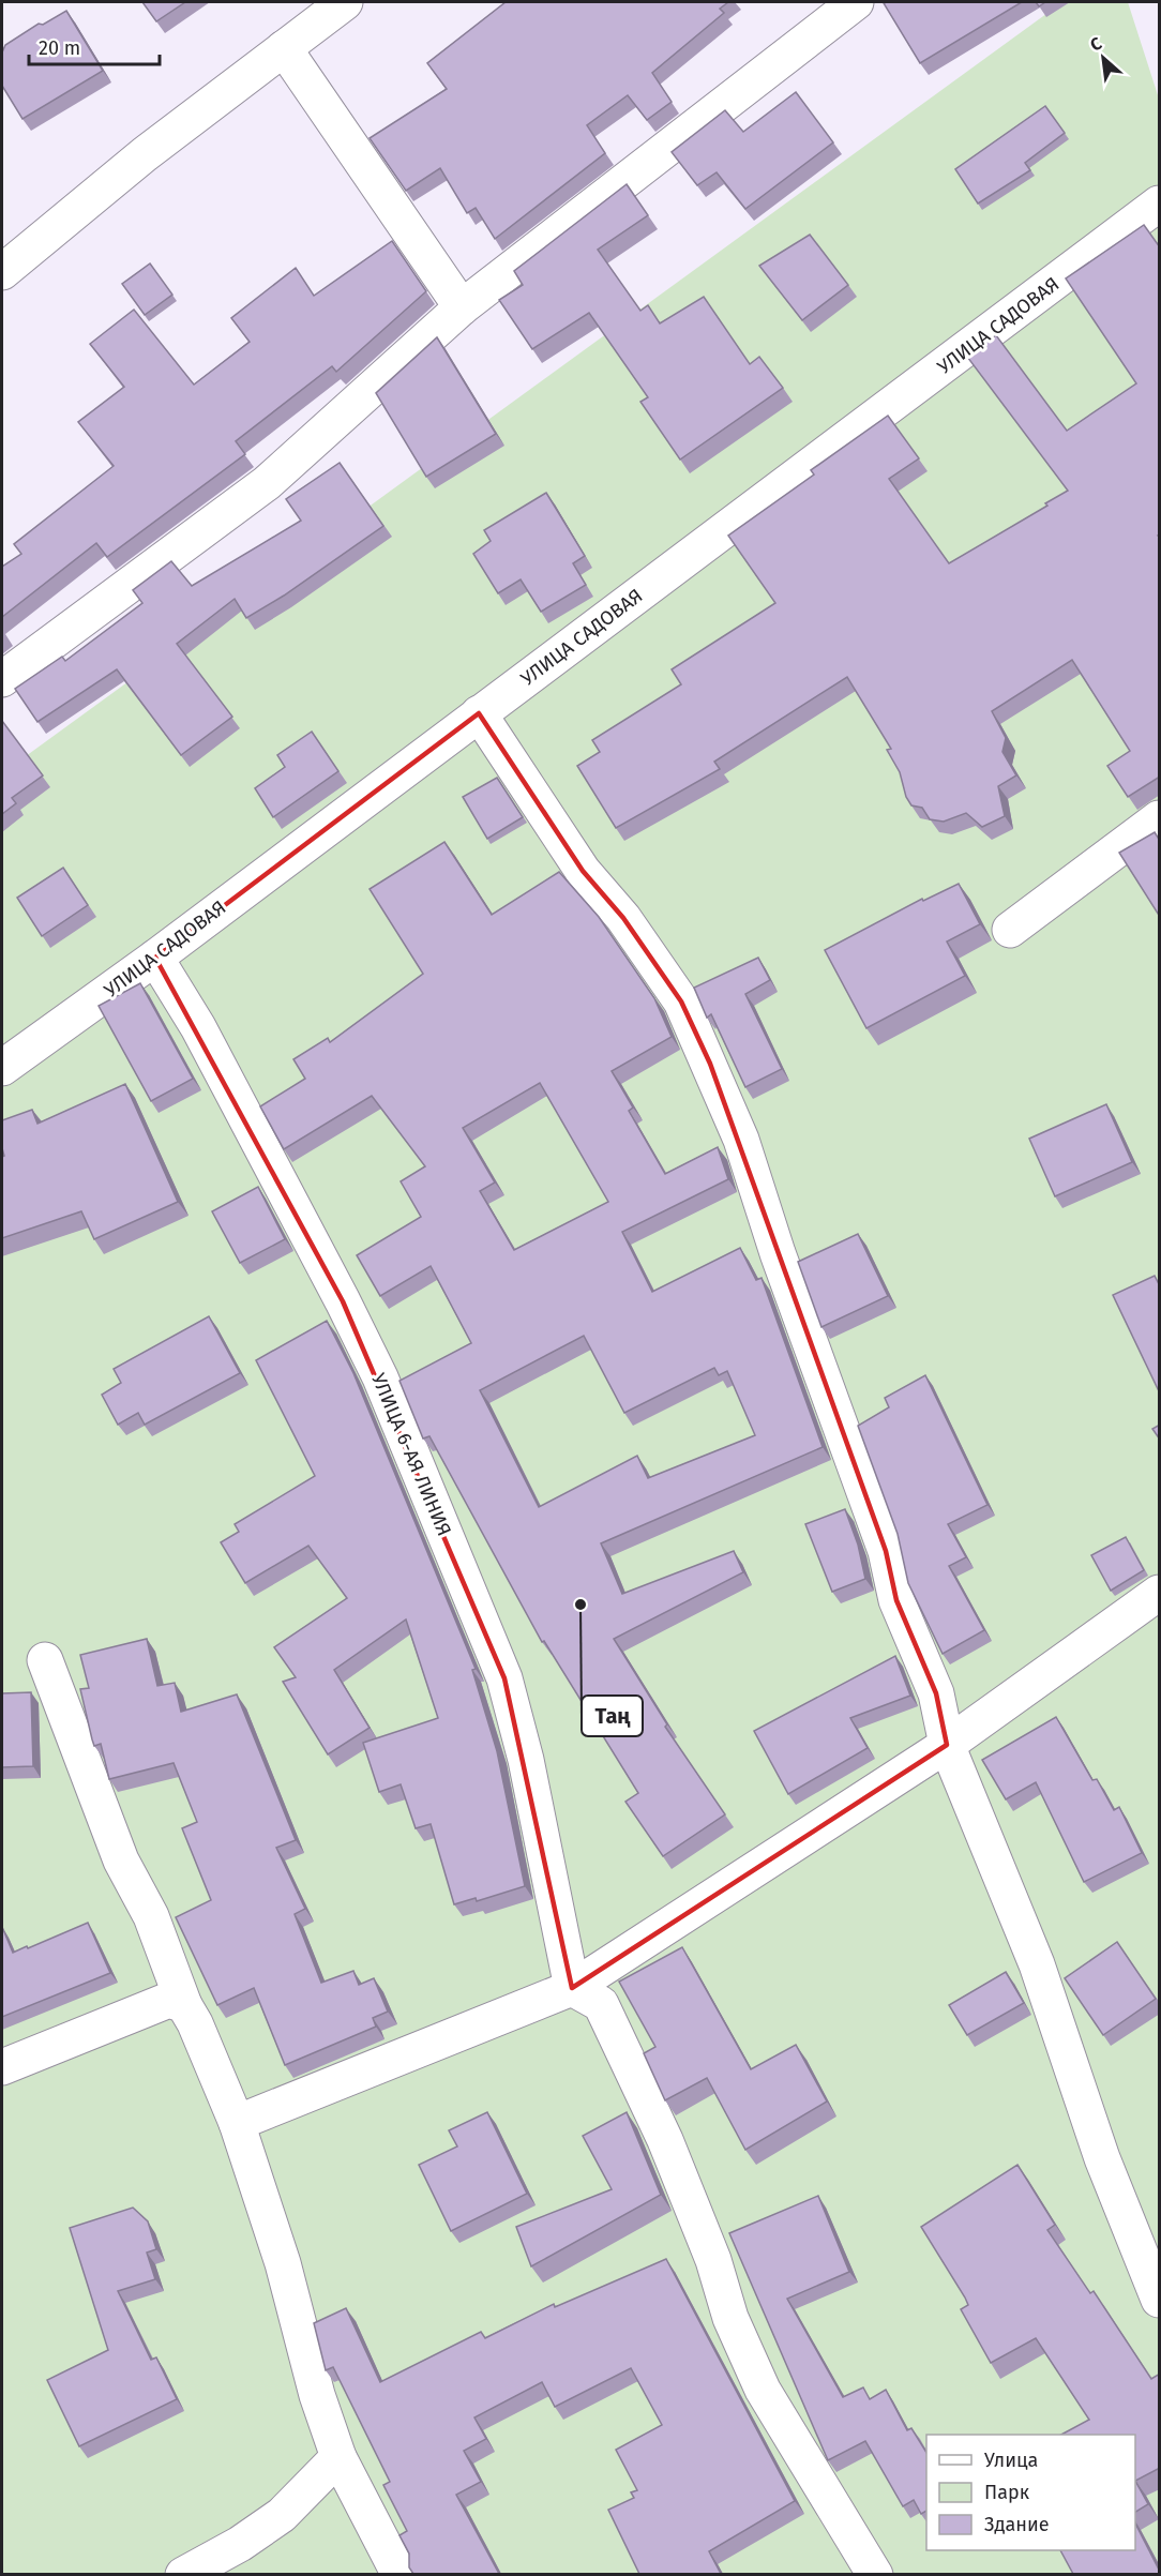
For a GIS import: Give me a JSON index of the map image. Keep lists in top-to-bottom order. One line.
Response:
{"streets":{"street":["УЛИЦА САДОВАЯ","УЛИЦА 6-АЯ ЛИНИЯ"]},"crossings":[["УЛИЦА САДОВАЯ","УЛИЦА 6-АЯ ЛИНИЯ"]],"places":["Таң"],"legend":["Улица","Парк","Здание"],"scale_bar":"20 m","north":"top left"}
